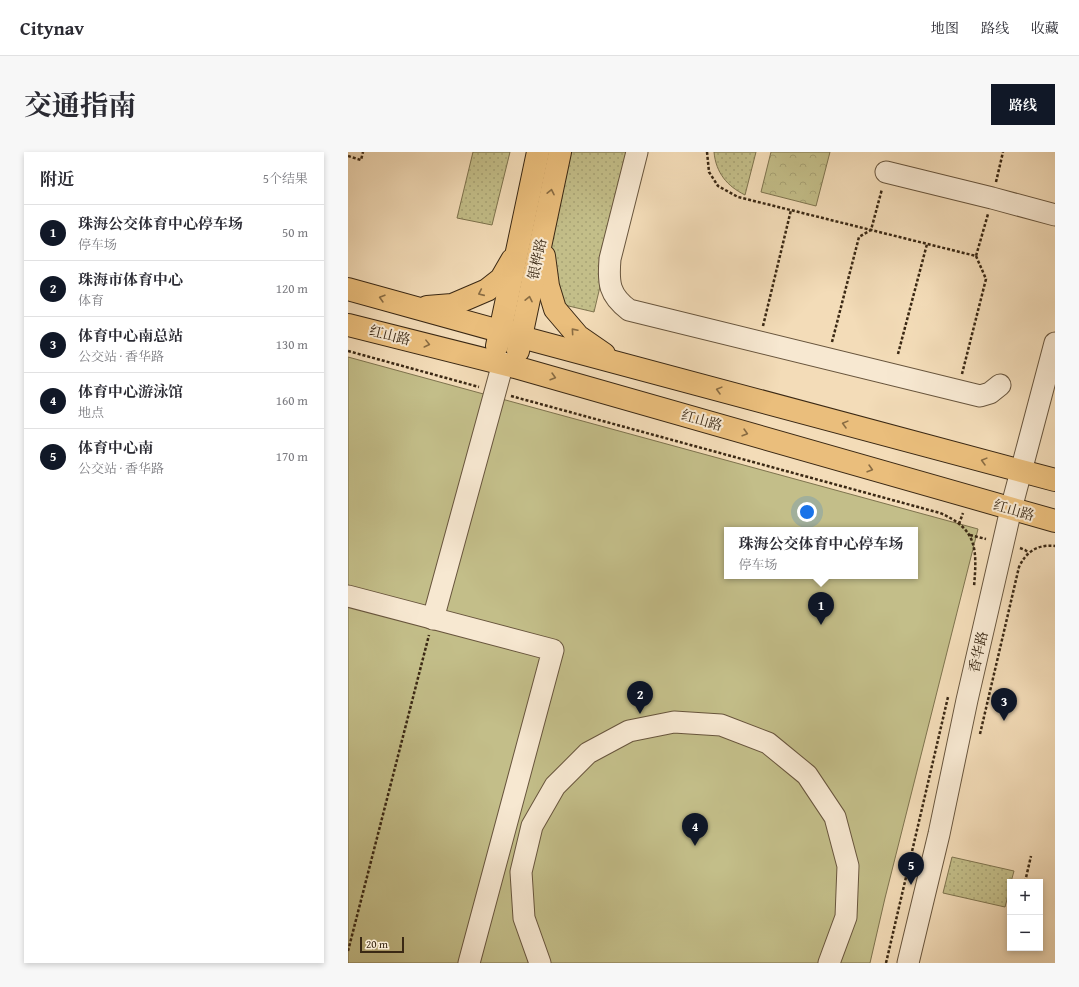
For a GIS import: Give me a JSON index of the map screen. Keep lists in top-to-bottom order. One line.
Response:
{"streets":{"main road":["银桦路","红山路"],"street":["香华路"]},"crossings":[["银桦路","红山路"],["红山路","香华路"]],"scale_bar":"20 m","page":{"header":"Citynav","nav":["地图","路线","收藏"],"title":"交通指南","buttons":"路线","heading":["附近","5个结果"],"list":[{"mark":"1","name":"珠海公交体育中心停车场","note":"停车场","value":"50 m"},{"mark":"2","name":"珠海市体育中心","note":"体育","value":"120 m"},{"mark":"3","name":"体育中心南总站","note":"公交站 · 香华路","value":"130 m"},{"mark":"4","name":"体育中心游泳馆","note":"地点","value":"160 m"},{"mark":"5","name":"体育中心南","note":"公交站 · 香华路","value":"170 m"}],"popup":["珠海公交体育中心停车场","停车场"],"pins":["1","2","3","4","5"],"map_buttons":["+","−"],"scale":"20 m"}}
